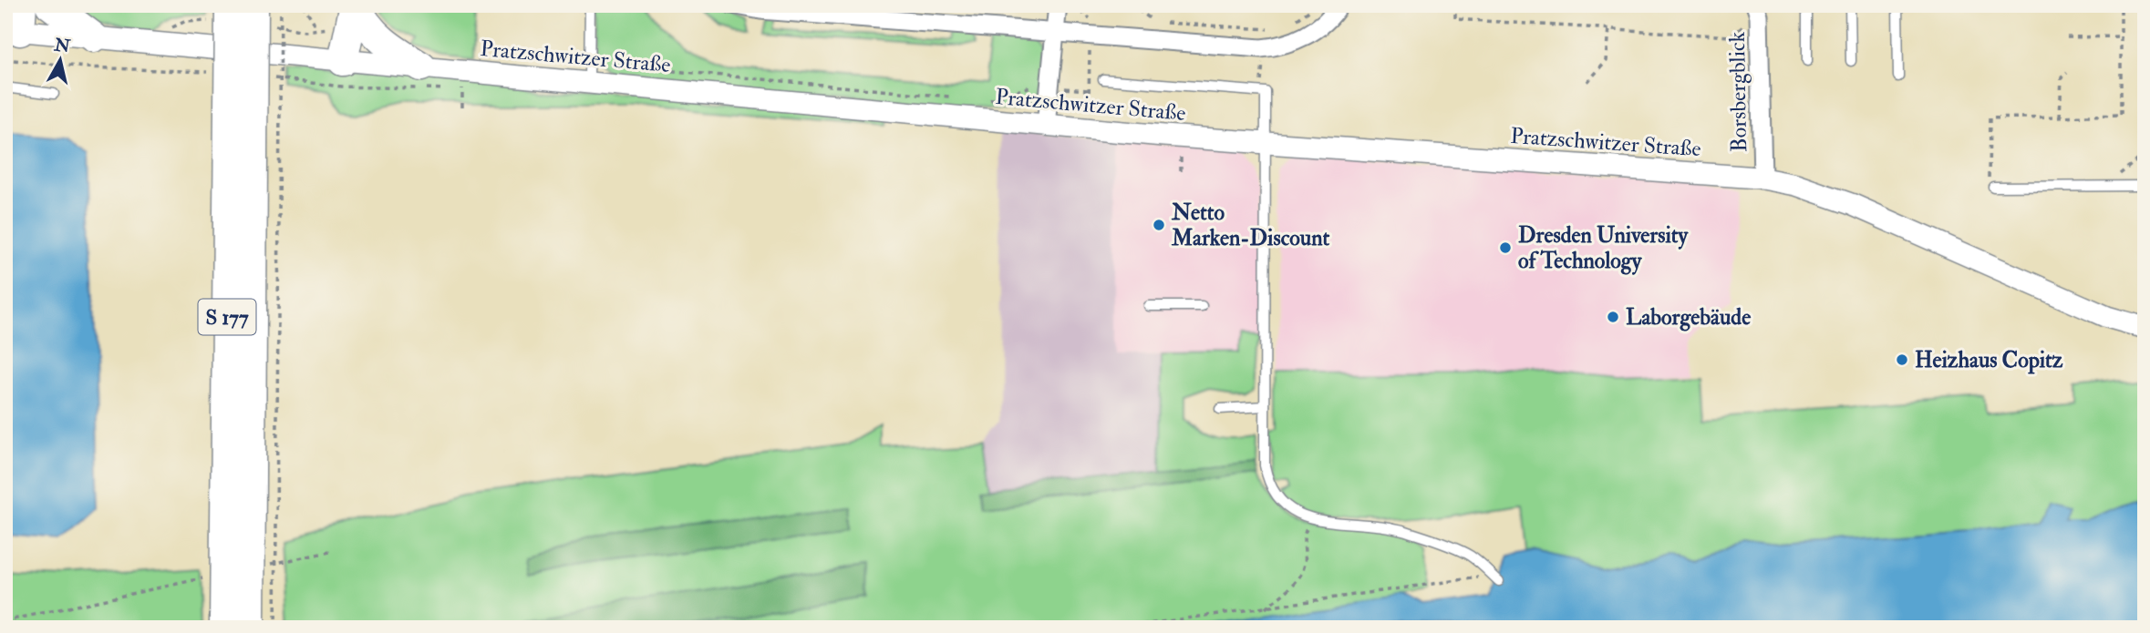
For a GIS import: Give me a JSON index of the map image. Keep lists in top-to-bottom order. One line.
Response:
{"streets":{"highway":["S 177"],"street":["Pratzschwitzer Straße","Borsbergblick"]},"crossings":[["Pratzschwitzer Straße","Borsbergblick"]],"places":["Netto Marken-Discount","Dresden University of Technology","Laborgebäude","Heizhaus Copitz"],"north":"top"}
